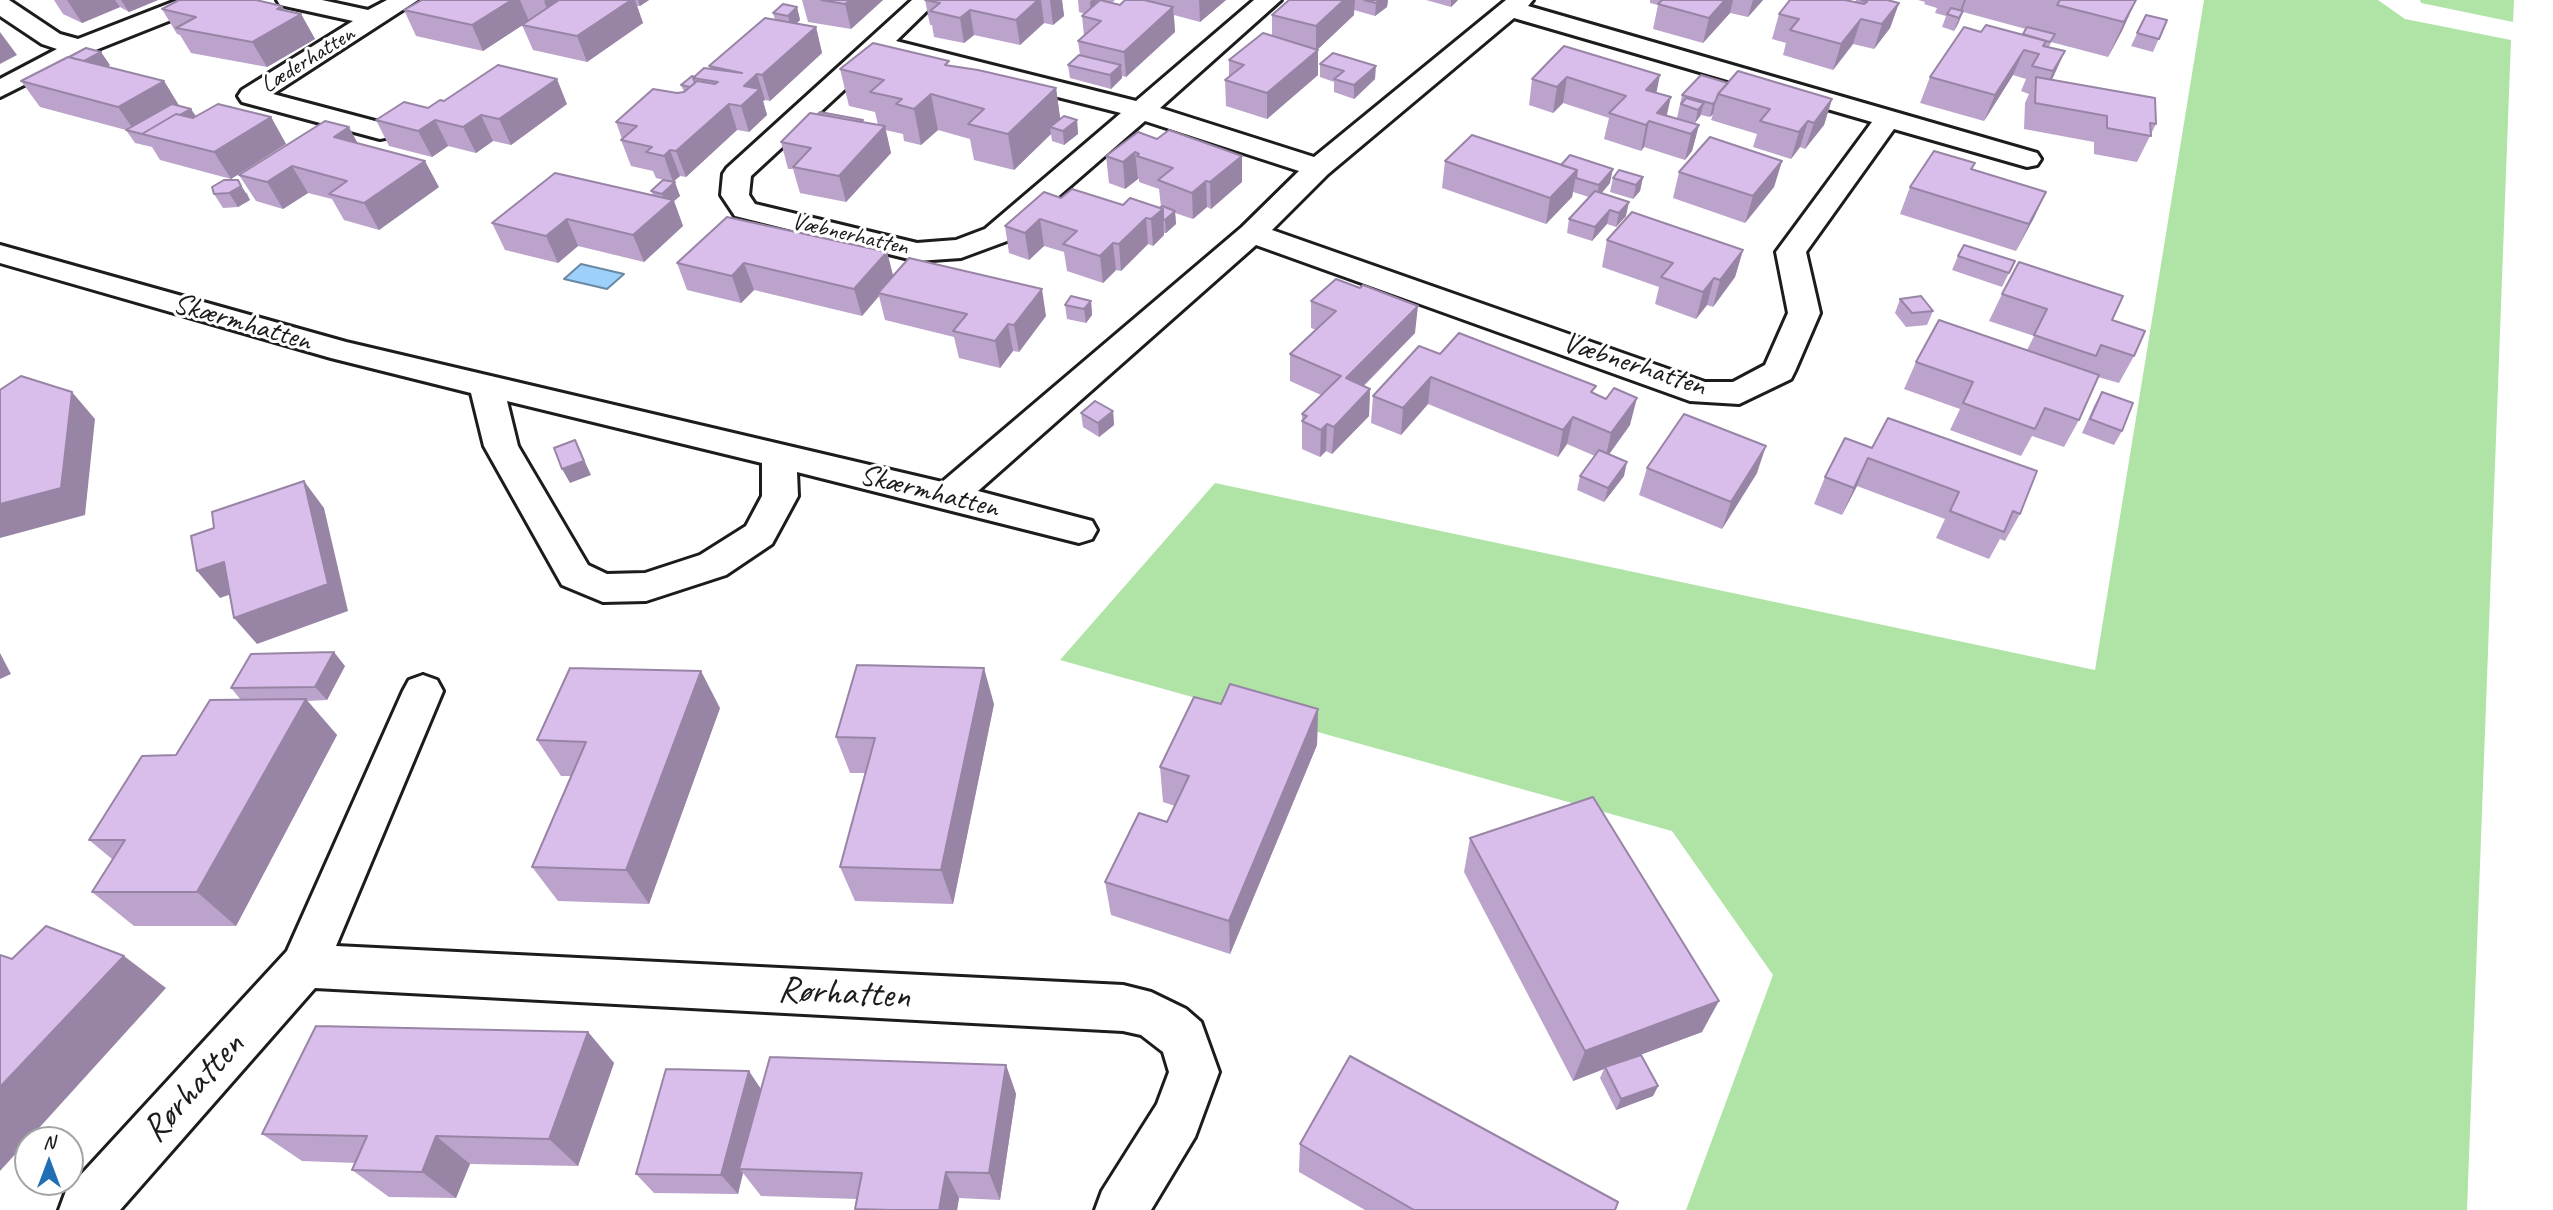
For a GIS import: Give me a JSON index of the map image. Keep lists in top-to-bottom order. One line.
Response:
{"streets":{"street":["Læderhatten","Væbnerhatten","Skærmhatten","Rørhatten"]},"north":"top"}
